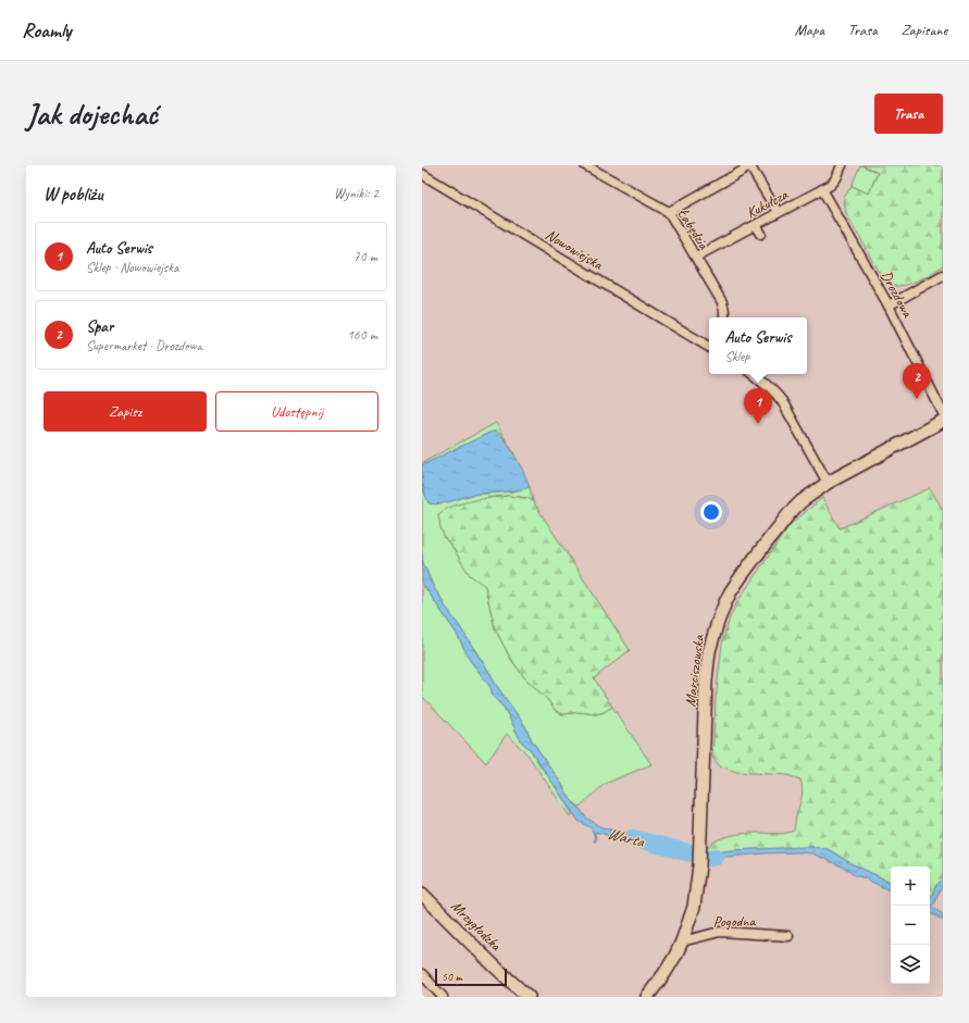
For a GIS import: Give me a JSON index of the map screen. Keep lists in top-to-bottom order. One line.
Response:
{"streets":{"street":["Kukułcza","Łabędzia","Nowowiejska","Drozdowa","Marciszowska","Pogodna","Mrzygłodzka"]},"crossings":[["Kukułcza","Łabędzia"],["Kukułcza","Drozdowa"],["Marciszowska","Pogodna"]],"water":["Warta"],"scale_bar":"50 m","page":{"header":"Roamly","nav":["Mapa","Trasa","Zapisane"],"buttons":["Trasa",["Zapisz","Udostępnij"]],"title":"Jak dojechać","heading":["W pobliżu","Wyniki: 2"],"list":[{"mark":"1","name":"Auto Serwis","note":"Sklep · Nowowiejska","value":"70 m"},{"mark":"2","name":"Spar","note":"Supermarket · Drozdowa","value":"160 m"}],"popup":["Auto Serwis","Sklep"],"pins":["2","1"],"map_buttons":["+","−"],"scale":"50 m"}}
